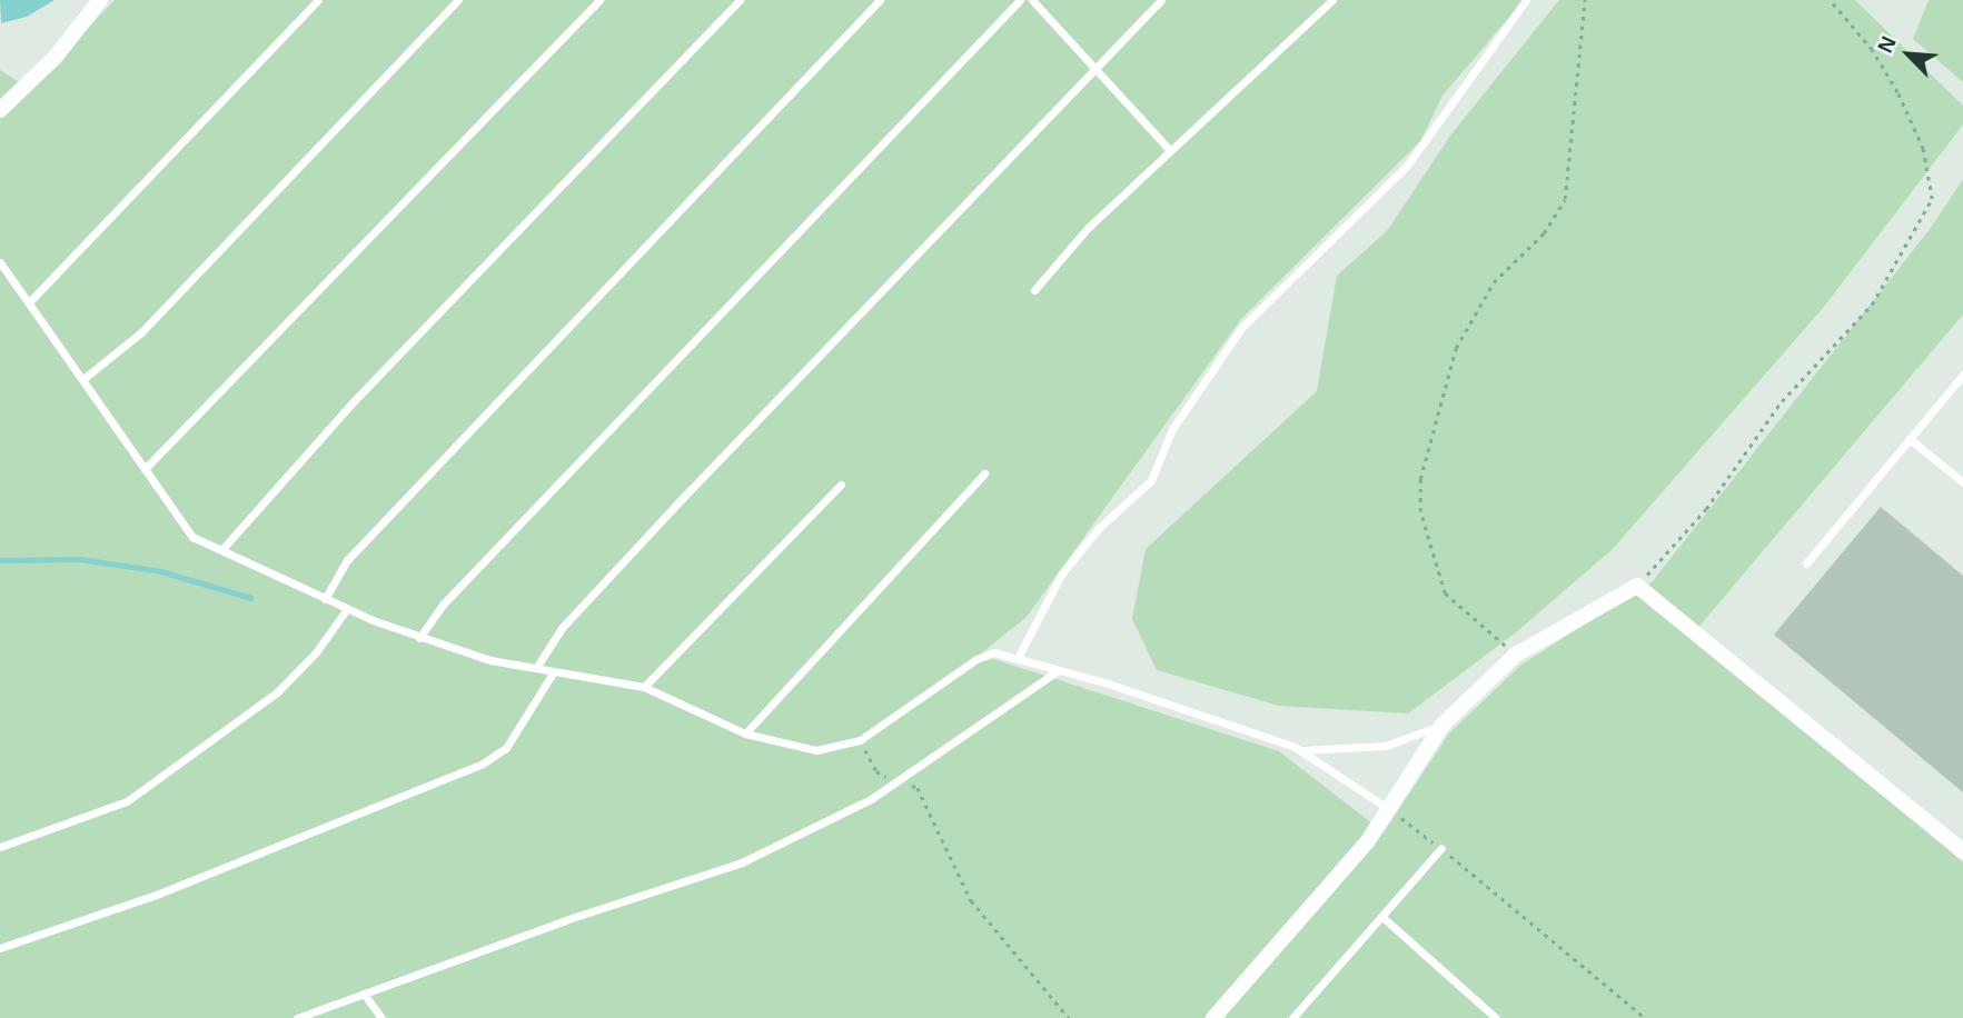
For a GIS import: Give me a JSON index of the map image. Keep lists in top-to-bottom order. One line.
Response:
{"north":"top left"}
